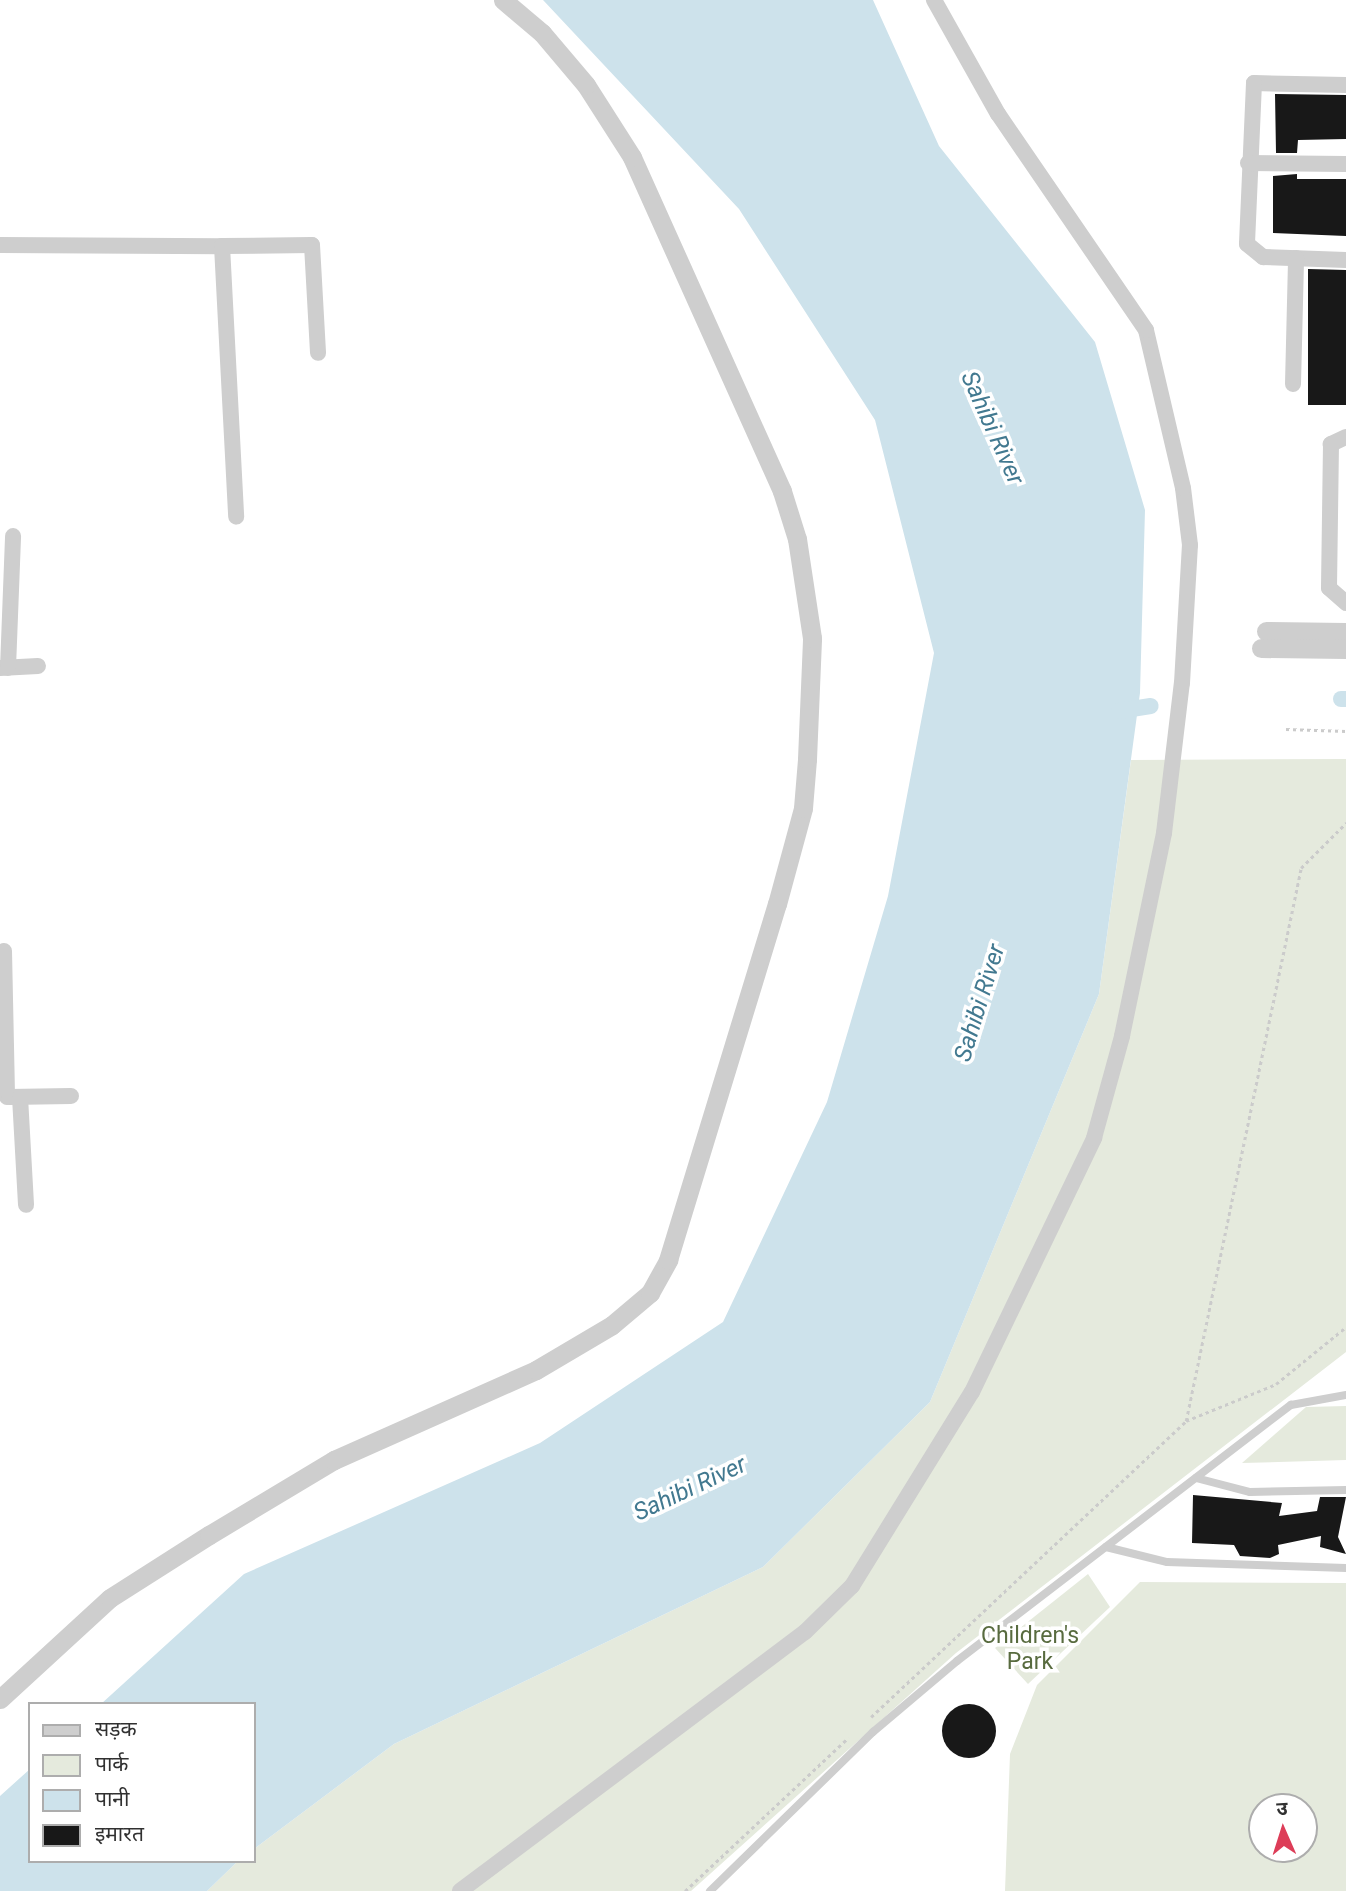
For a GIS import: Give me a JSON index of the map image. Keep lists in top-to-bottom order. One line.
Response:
{"water":["Sahibi River"],"parks":["Children's Park"],"legend":["सड़क","पार्क","पानी","इमारत"],"north":"top"}
